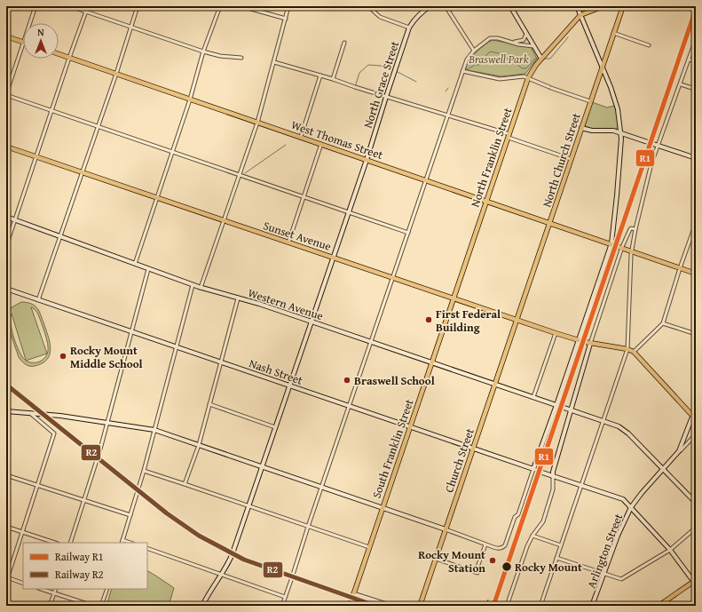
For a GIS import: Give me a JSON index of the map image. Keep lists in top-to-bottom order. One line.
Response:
{"streets":{"main road":["West Thomas Street","North Franklin Street","North Church Street","Sunset Avenue","South Franklin Street","Church Street"],"street":["North Grace Street","Western Avenue","Nash Street","Arlington Street"]},"crossings":[["North Grace Street","West Thomas Street"],["North Grace Street","Sunset Avenue"],["North Grace Street","Western Avenue"],["North Grace Street","Nash Street"],["West Thomas Street","North Franklin Street"],["West Thomas Street","North Church Street"],["North Franklin Street","Sunset Avenue"],["North Franklin Street","South Franklin Street"],["North Church Street","Sunset Avenue"],["North Church Street","Church Street"],["Sunset Avenue","South Franklin Street"],["Sunset Avenue","Church Street"],["Western Avenue","South Franklin Street"],["Western Avenue","Church Street"],["Western Avenue","Arlington Street"],["Nash Street","South Franklin Street"],["Nash Street","Church Street"]],"parks":["Braswell Park"],"places":["First Federal Building","Rocky Mount Middle School","Braswell School","Rocky Mount Station","Rocky Mount"],"lines":["rail line R1","rail line R2"],"legend":["Railway R1","Railway R2"],"north":"top"}
